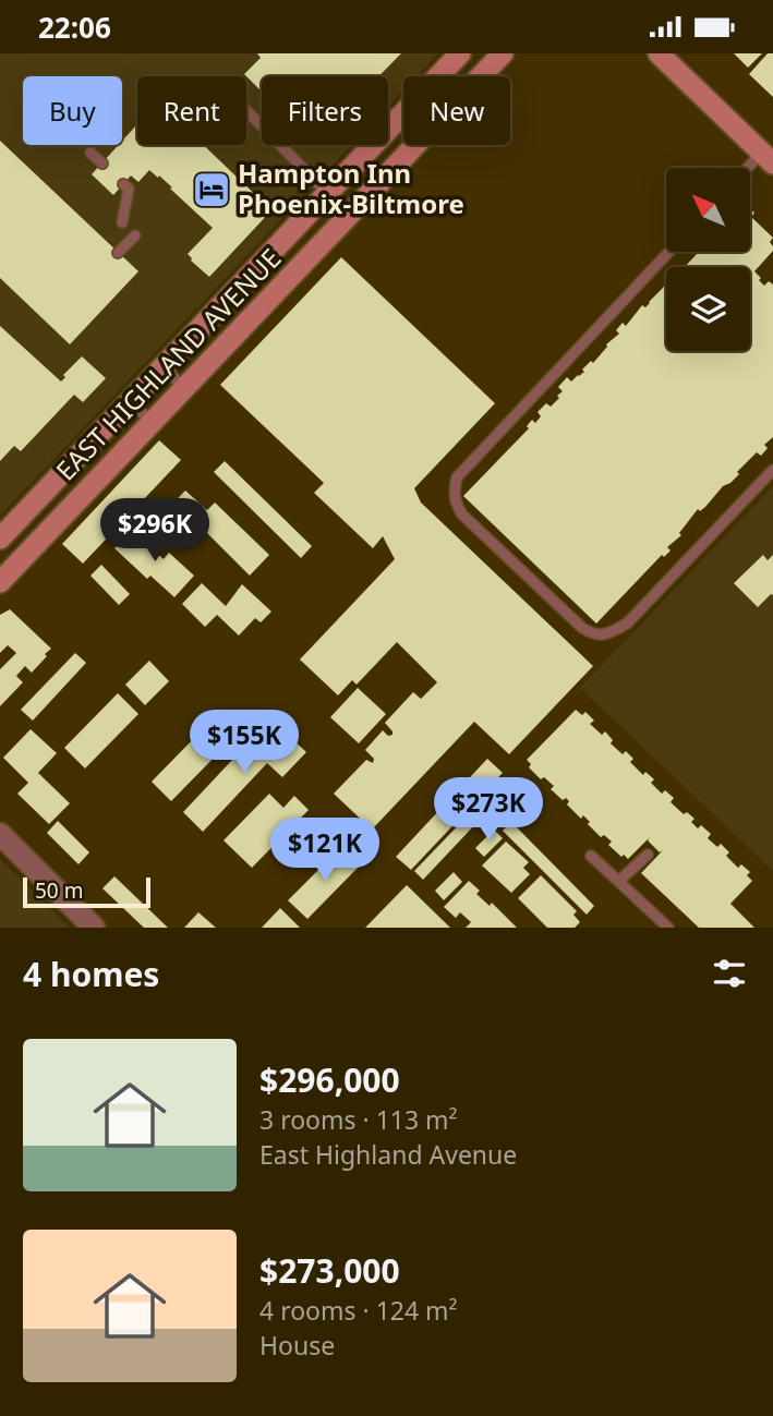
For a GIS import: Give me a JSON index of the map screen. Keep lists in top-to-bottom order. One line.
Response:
{"streets":{"main road":["EAST HIGHLAND AVENUE"]},"places":{"hotel":["Hampton Inn Phoenix-Biltmore"]},"scale_bar":"50 m","north":"top left","page":{"status":"22:06","chip":["Buy","Rent","Filters","New"],"price":["$296K","$155K","$273K","$121K"],"scale":"50 m","heading":"4 homes","list":[{"name":"$296,000","note":"3 rooms · 113 m² · East Highland Avenue"},{"name":"$273,000","note":"4 rooms · 124 m² · House"}]}}
